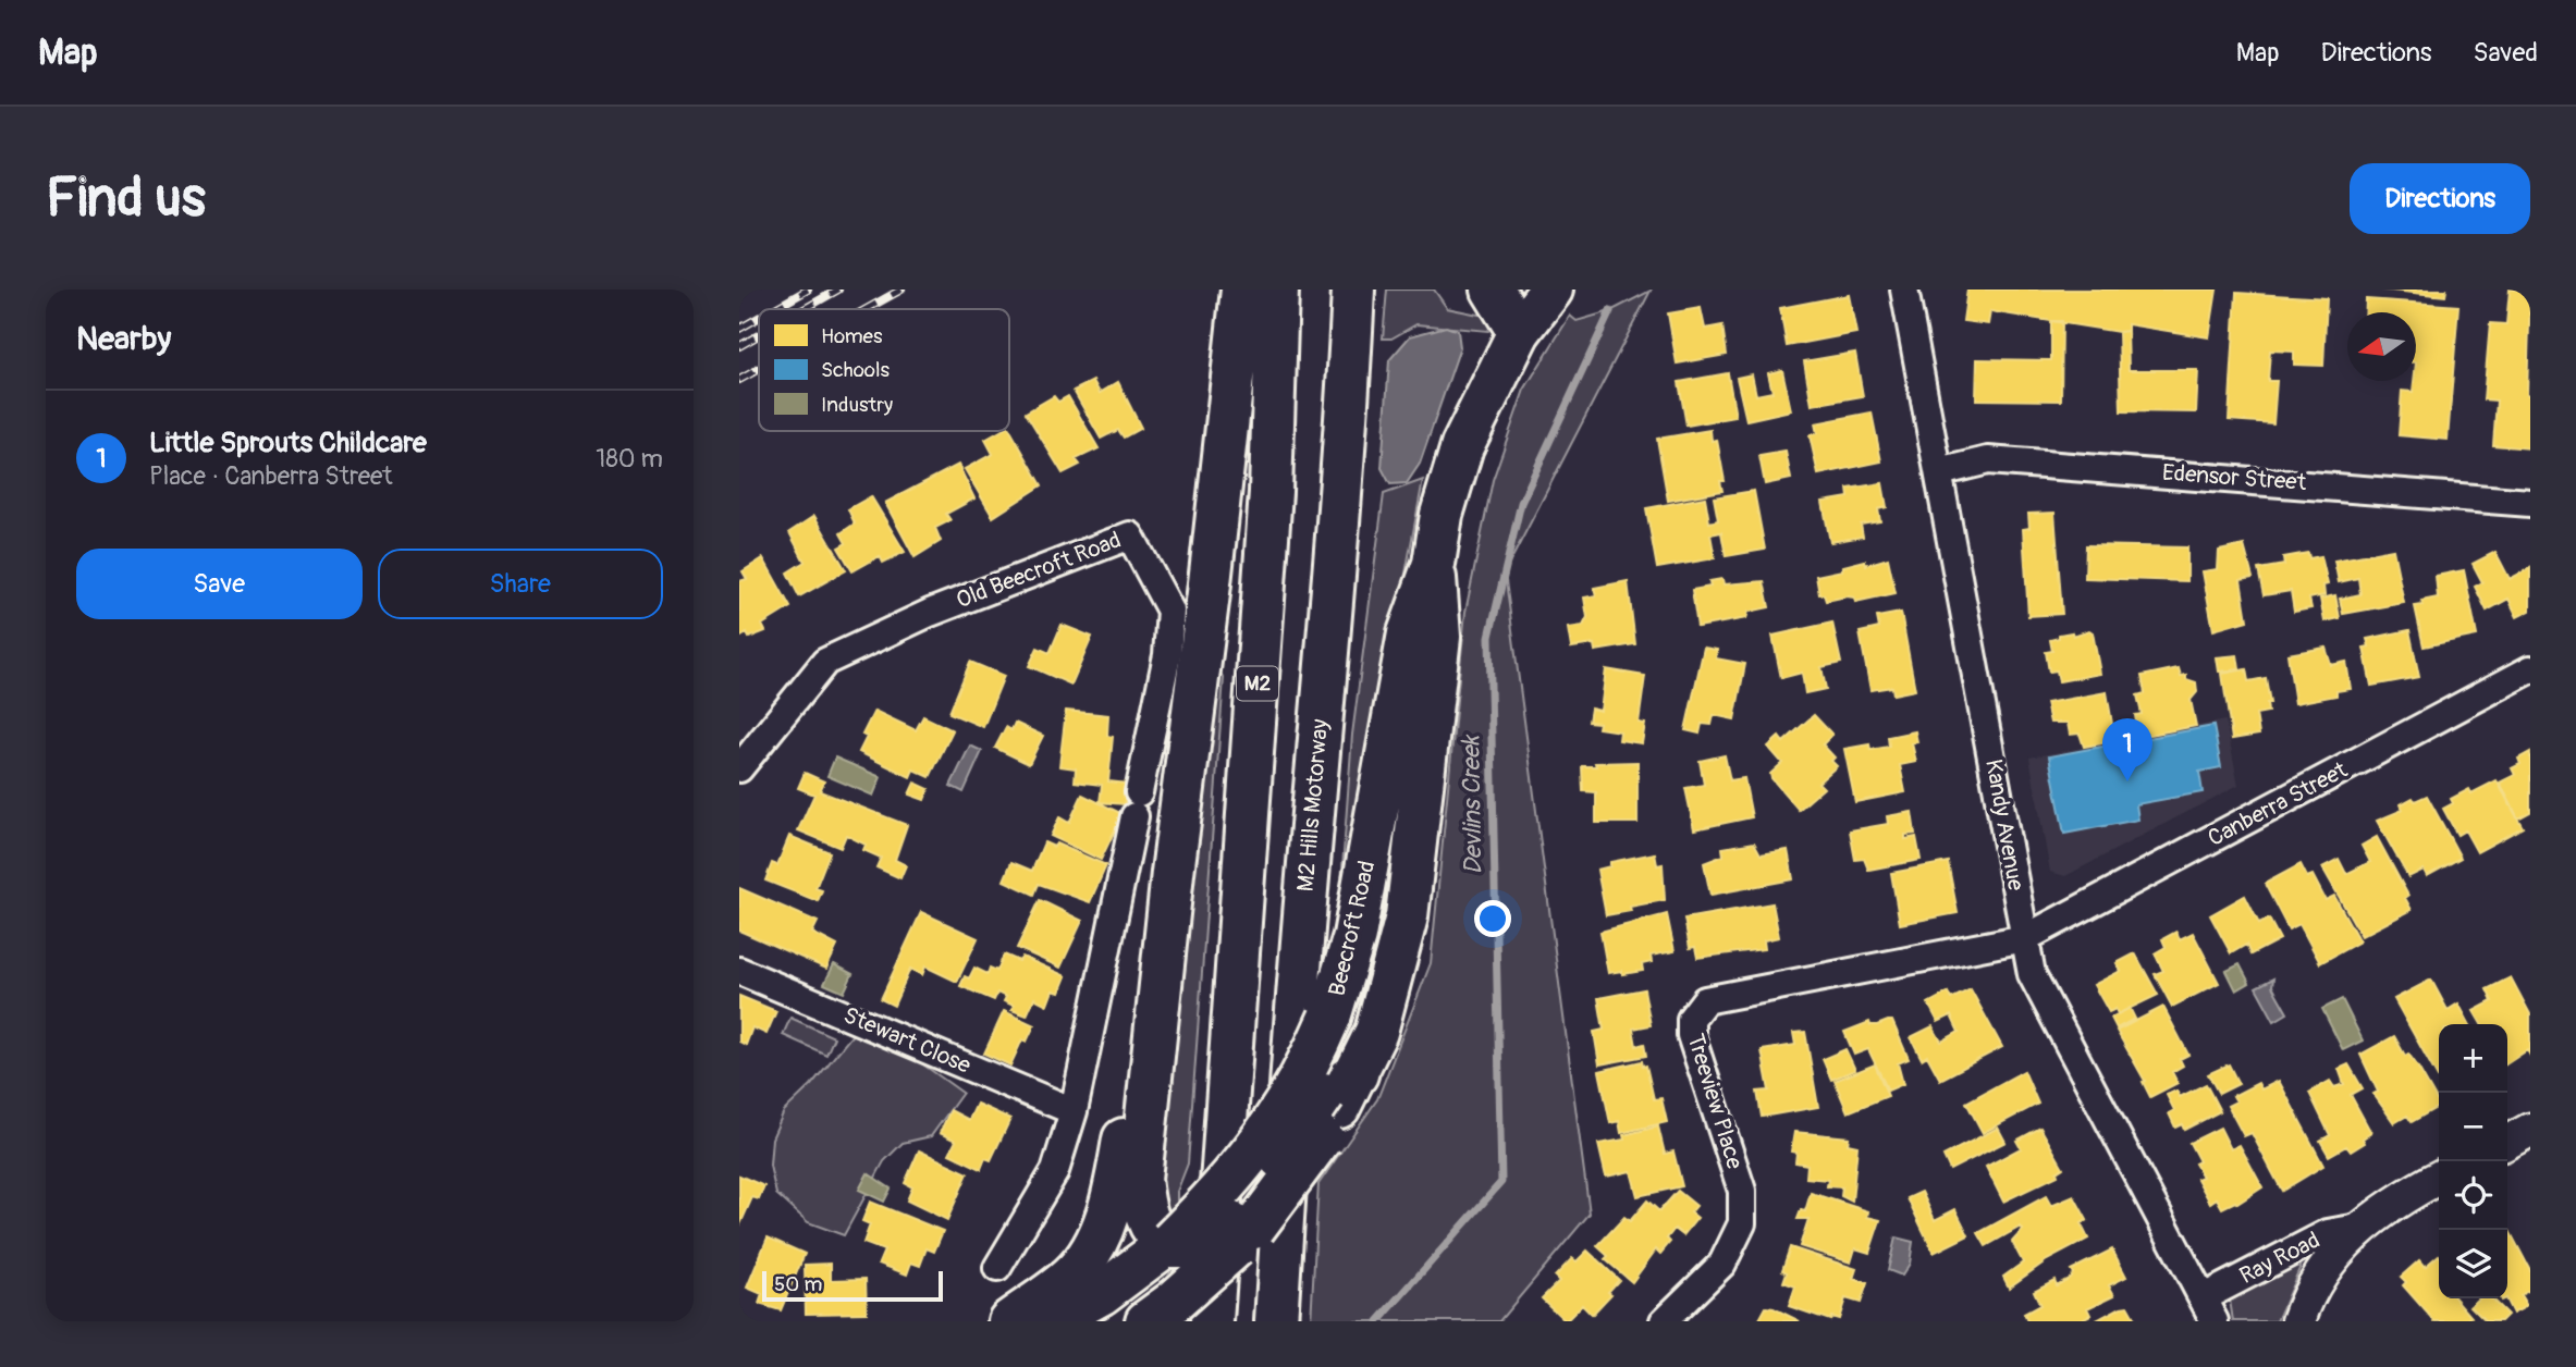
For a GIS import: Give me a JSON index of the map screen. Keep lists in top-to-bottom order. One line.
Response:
{"streets":{"main road":["M2","M2 Hills Motorway","Beecroft Road"],"street":["Edensor Street","Old Beecroft Road","Canberra Street","Kandy Avenue","Stewart Close","Treeview Place","Ray Road"]},"crossings":[["Edensor Street","Kandy Avenue"],["Old Beecroft Road","Stewart Close"],["Canberra Street","Kandy Avenue"],["Canberra Street","Treeview Place"],["Kandy Avenue","Treeview Place"],["Kandy Avenue","Ray Road"]],"water":["Devlins Creek"],"legend":["Homes","Schools","Industry"],"scale_bar":"50 m","north":"left","page":{"header":"Map","nav":["Map","Directions","Saved"],"buttons":["Directions",["Save","Share"]],"title":"Find us","heading":"Nearby","list":[{"mark":"1","name":"Little Sprouts Childcare","note":"Place · Canberra Street","value":"180 m"}],"pins":"1","map_buttons":["+","−"],"scale":"50 m"}}
